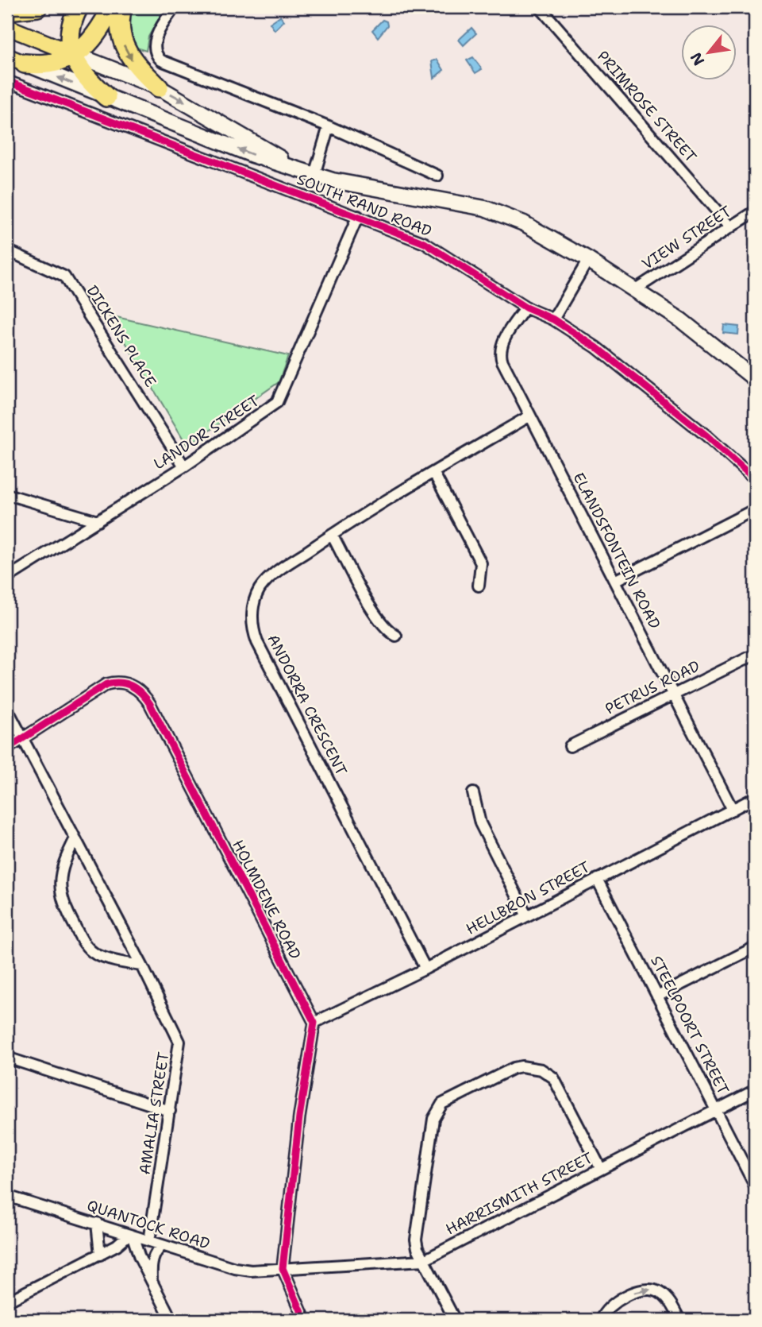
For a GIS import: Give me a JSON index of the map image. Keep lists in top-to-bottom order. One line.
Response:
{"streets":{"main road":["SOUTH RAND ROAD"],"street":["PRIMROSE STREET","VIEW STREET","DICKENS PLACE","LANDOR STREET","ELANDSFONTEIN ROAD","PETRUS ROAD","ANDORRA CRESCENT","HELLBRON STREET","HOLMDENE ROAD","STEELPOORT STREET","AMALIA STREET","HARRISMITH STREET","QUANTOCK ROAD"]},"crossings":[["PRIMROSE STREET","VIEW STREET"],["SOUTH RAND ROAD","VIEW STREET"],["SOUTH RAND ROAD","LANDOR STREET"],["SOUTH RAND ROAD","ELANDSFONTEIN ROAD"],["DICKENS PLACE","LANDOR STREET"],["ELANDSFONTEIN ROAD","PETRUS ROAD"],["ELANDSFONTEIN ROAD","ANDORRA CRESCENT"],["ELANDSFONTEIN ROAD","HELLBRON STREET"],["ANDORRA CRESCENT","HELLBRON STREET"],["HELLBRON STREET","HOLMDENE ROAD"],["HELLBRON STREET","STEELPOORT STREET"],["HOLMDENE ROAD","AMALIA STREET"],["STEELPOORT STREET","HARRISMITH STREET"],["AMALIA STREET","QUANTOCK ROAD"],["HARRISMITH STREET","QUANTOCK ROAD"]],"north":"bottom left"}
